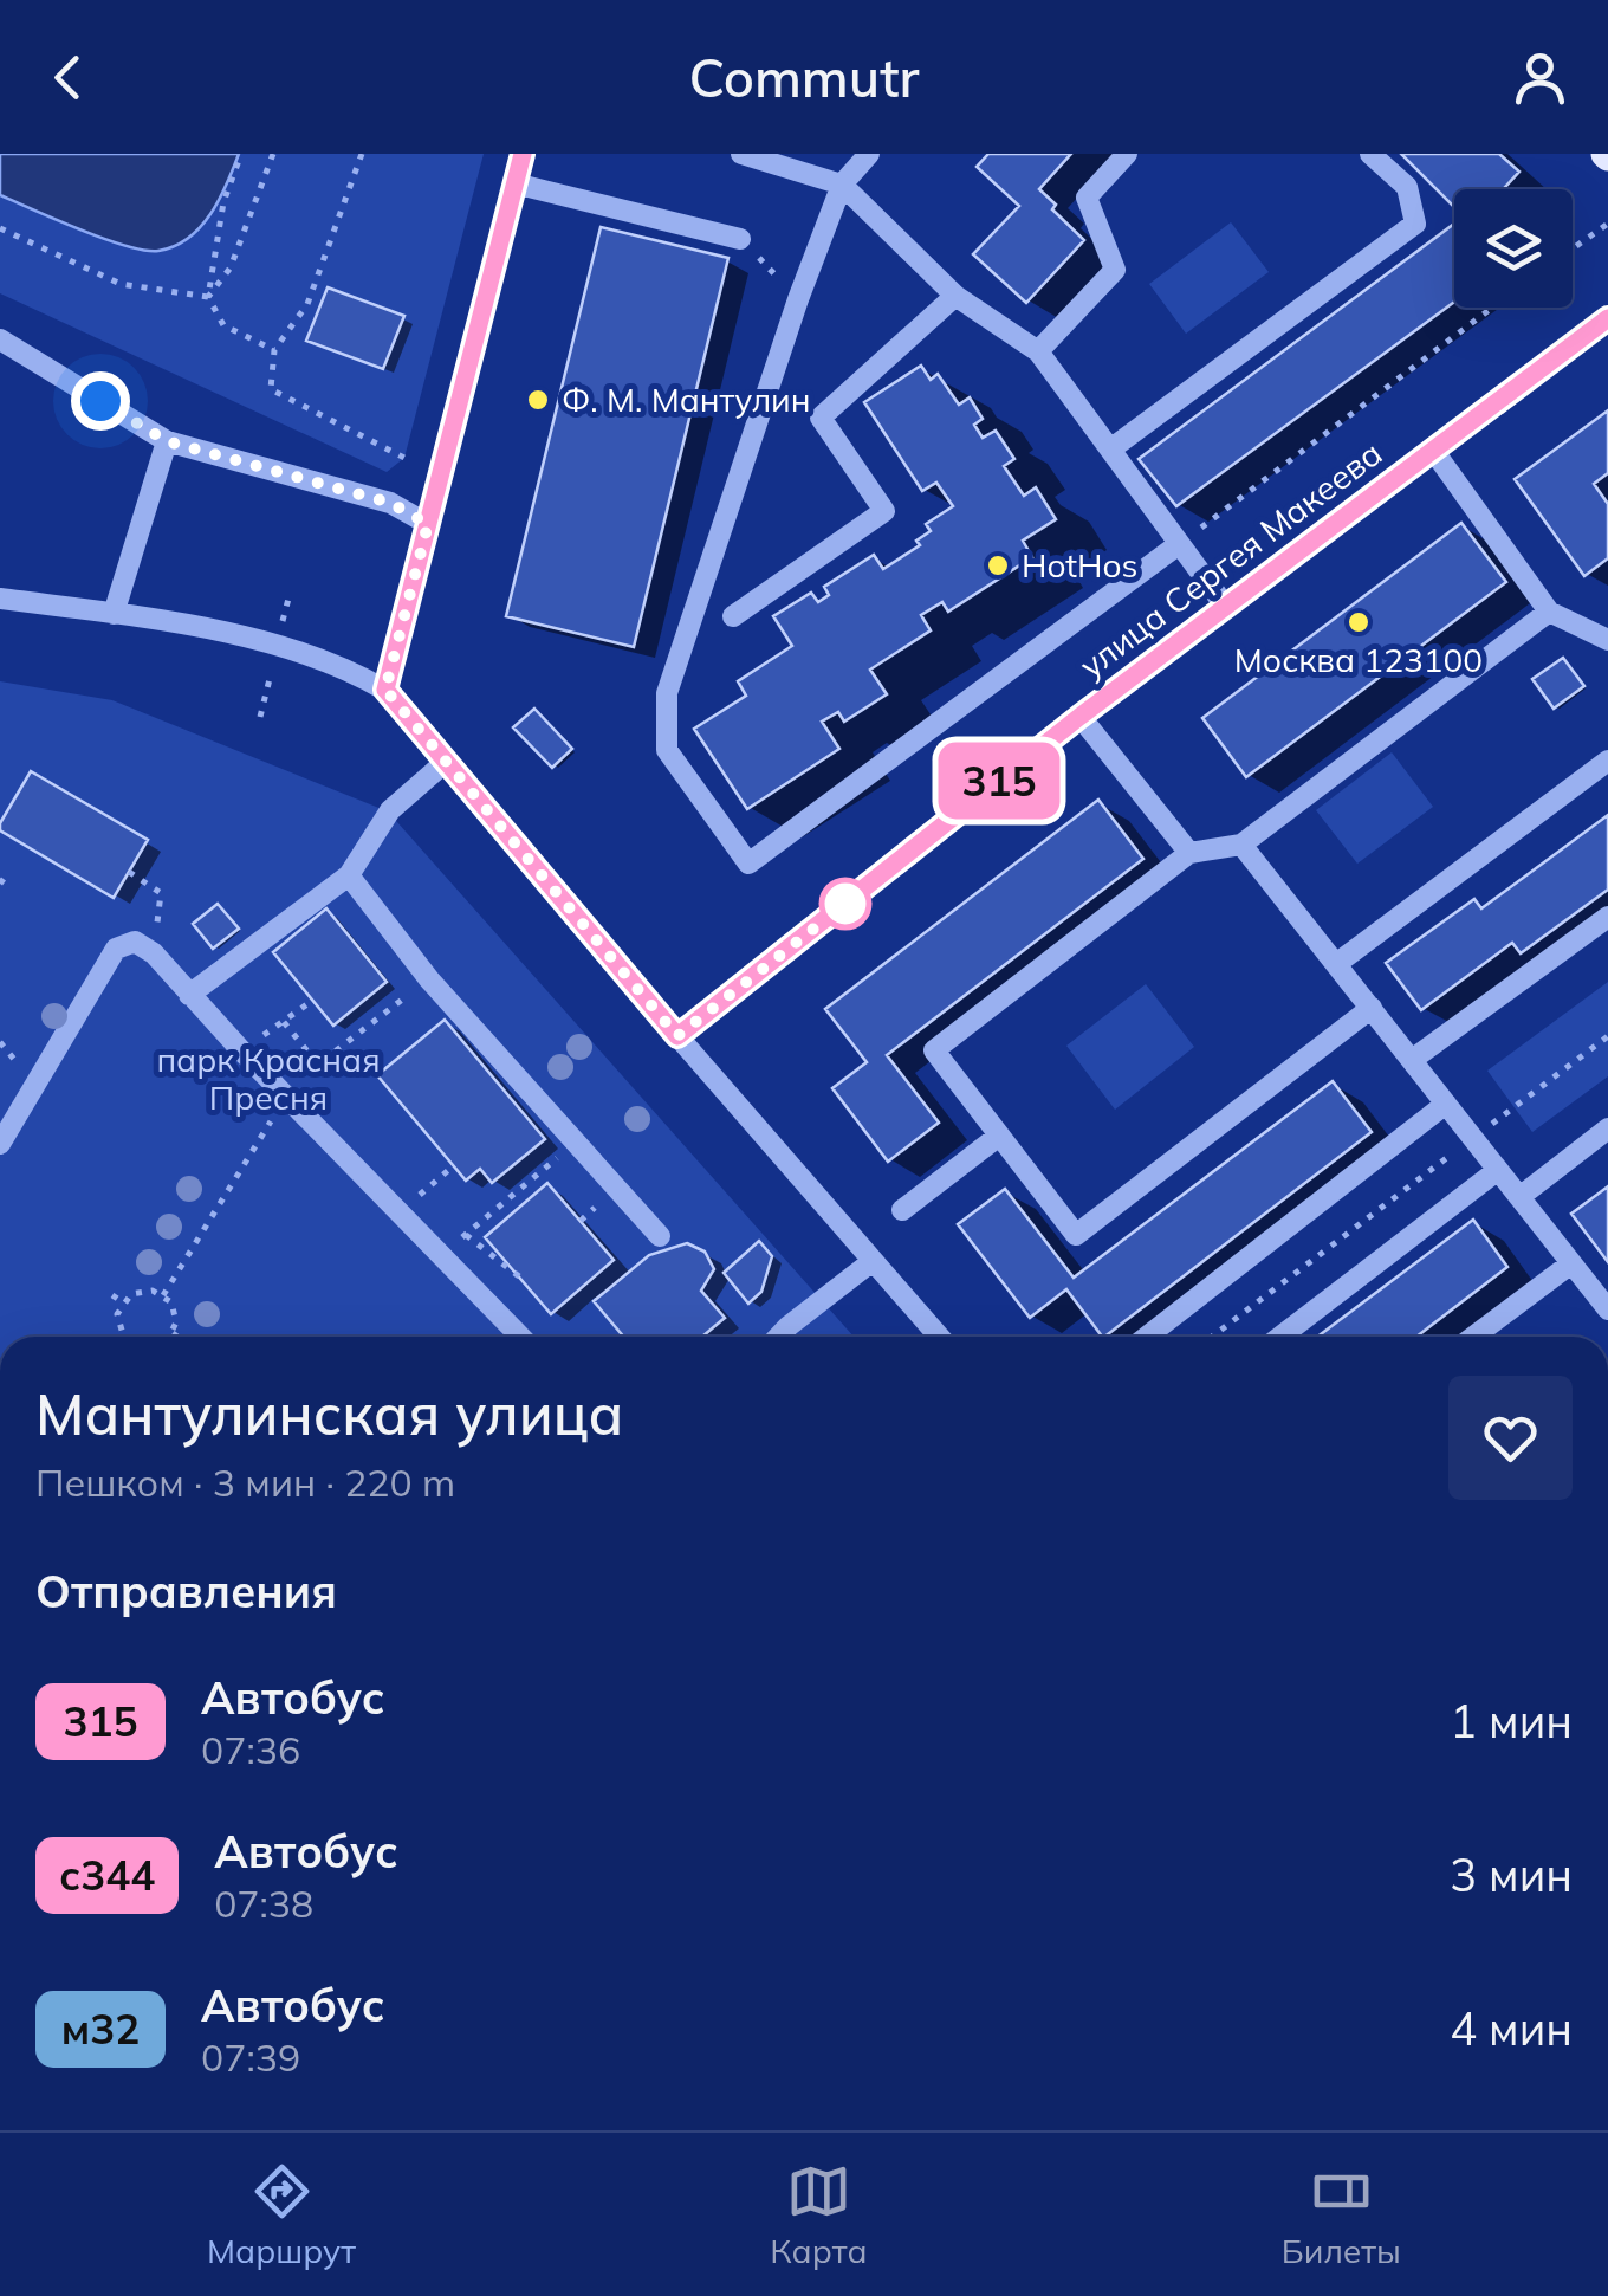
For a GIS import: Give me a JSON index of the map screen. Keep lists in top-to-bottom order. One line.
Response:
{"streets":{"street":["улица Сергея Макеева"]},"parks":["парк Красная Пресня"],"places":["Ф. М. Мантулин","HotHos","Москва 123100"],"lines":["bus line 315"],"page":{"header":"Commutr","on_map":"315","heading":[["Мантулинская улица","Пешком · 3 мин · 220 m"],"Отправления"],"list":[{"mark":"315","name":"Автобус","note":"07:36","value":"1 мин"},{"mark":"с344","name":"Автобус","note":"07:38","value":"3 мин"},{"mark":"м32","name":"Автобус","note":"07:39","value":"4 мин"}],"tabs":["Маршрут","Карта","Билеты"]}}
